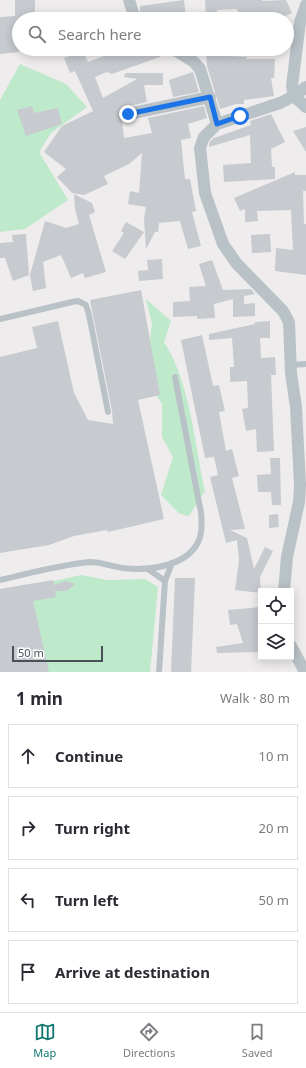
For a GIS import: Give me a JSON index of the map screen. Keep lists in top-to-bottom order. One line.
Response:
{"scale_bar":"50 m","page":{"search":"Search here","scale":"50 m","heading":["1 min","Walk · 80 m"],"list":[["Continue","10 m"],["Turn right","20 m"],["Turn left","50 m"],"Arrive at destination"],"nav":["Map","Directions","Saved"]}}
